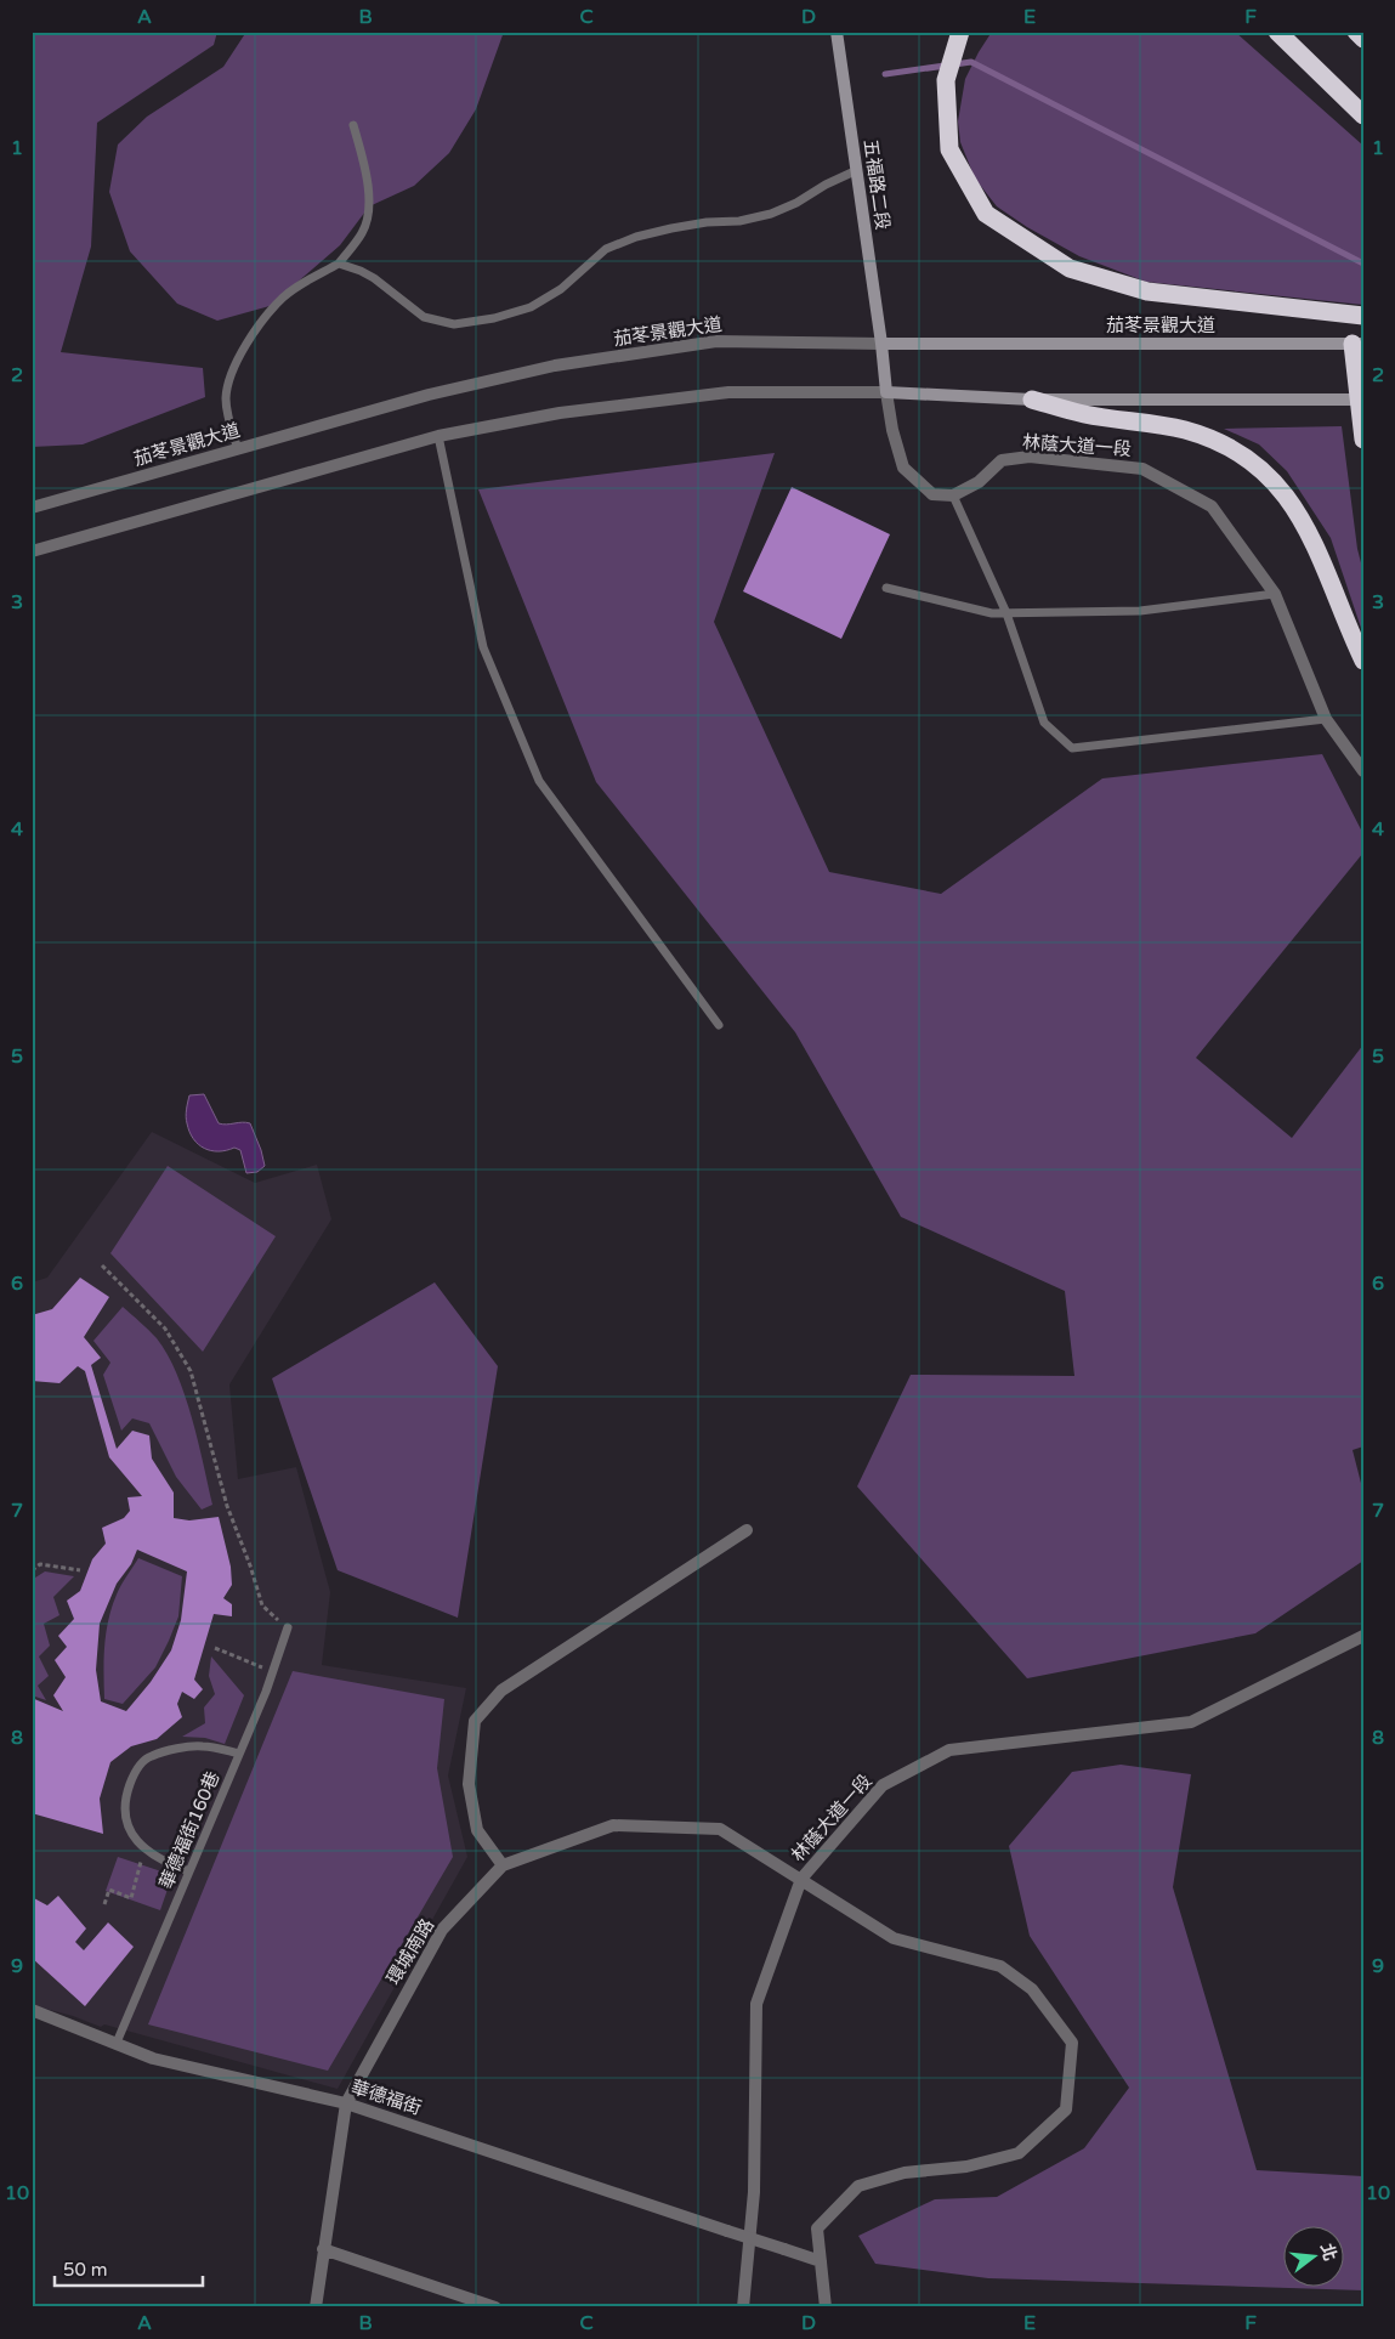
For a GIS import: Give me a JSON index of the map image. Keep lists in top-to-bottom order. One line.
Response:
{"streets":{"main road":["五福路二段","茄苳景觀大道"],"street":["林蔭大道一段","環城南路","華德福街"],"lane":["華德福街160巷"]},"crossings":[["五福路二段","茄苳景觀大道"],["林蔭大道一段","環城南路"],["華德福街160巷","華德福街"],["環城南路","華德福街"]],"scale_bar":"50 m","north":"right","grid":{"columns":["A","B","C","D","E","F"],"rows":["1","2","3","4","5","6","7","8","9","10"]}}
